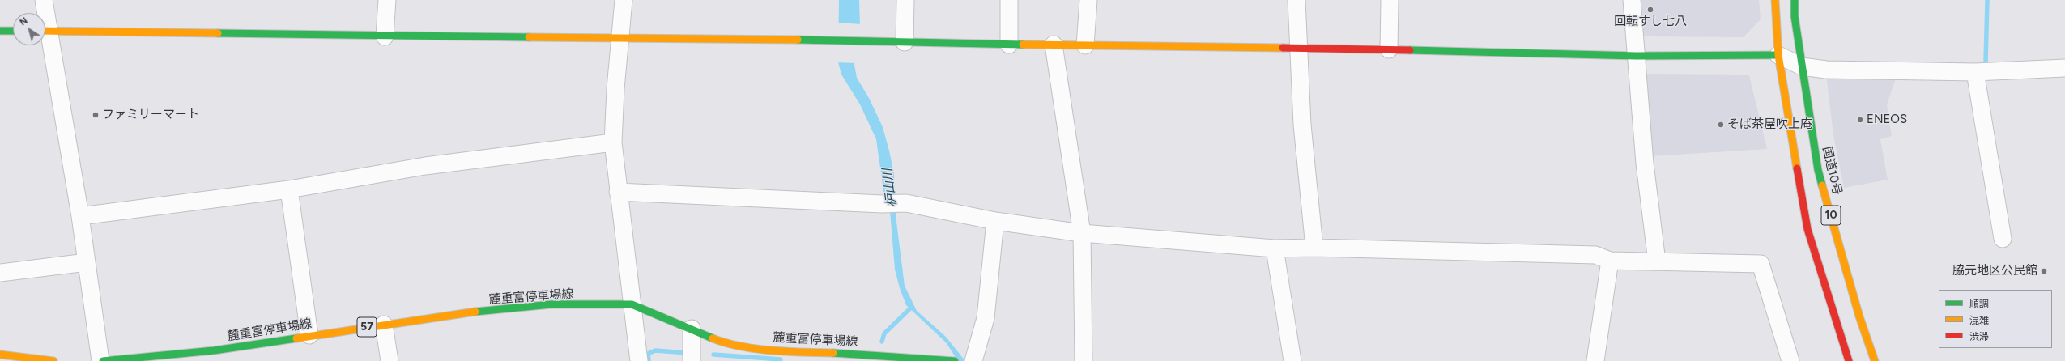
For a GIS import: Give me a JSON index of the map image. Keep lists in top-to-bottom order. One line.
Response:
{"streets":{"main road":["国道10号","10","麓重富停車場線","57"]},"water":["枦山川"],"places":["回転すし七八","ファミリーマート","ENEOS","そば茶屋吹上庵","脇元地区公民館"],"legend":["順調","混雑","渋滞"],"north":"top left"}
